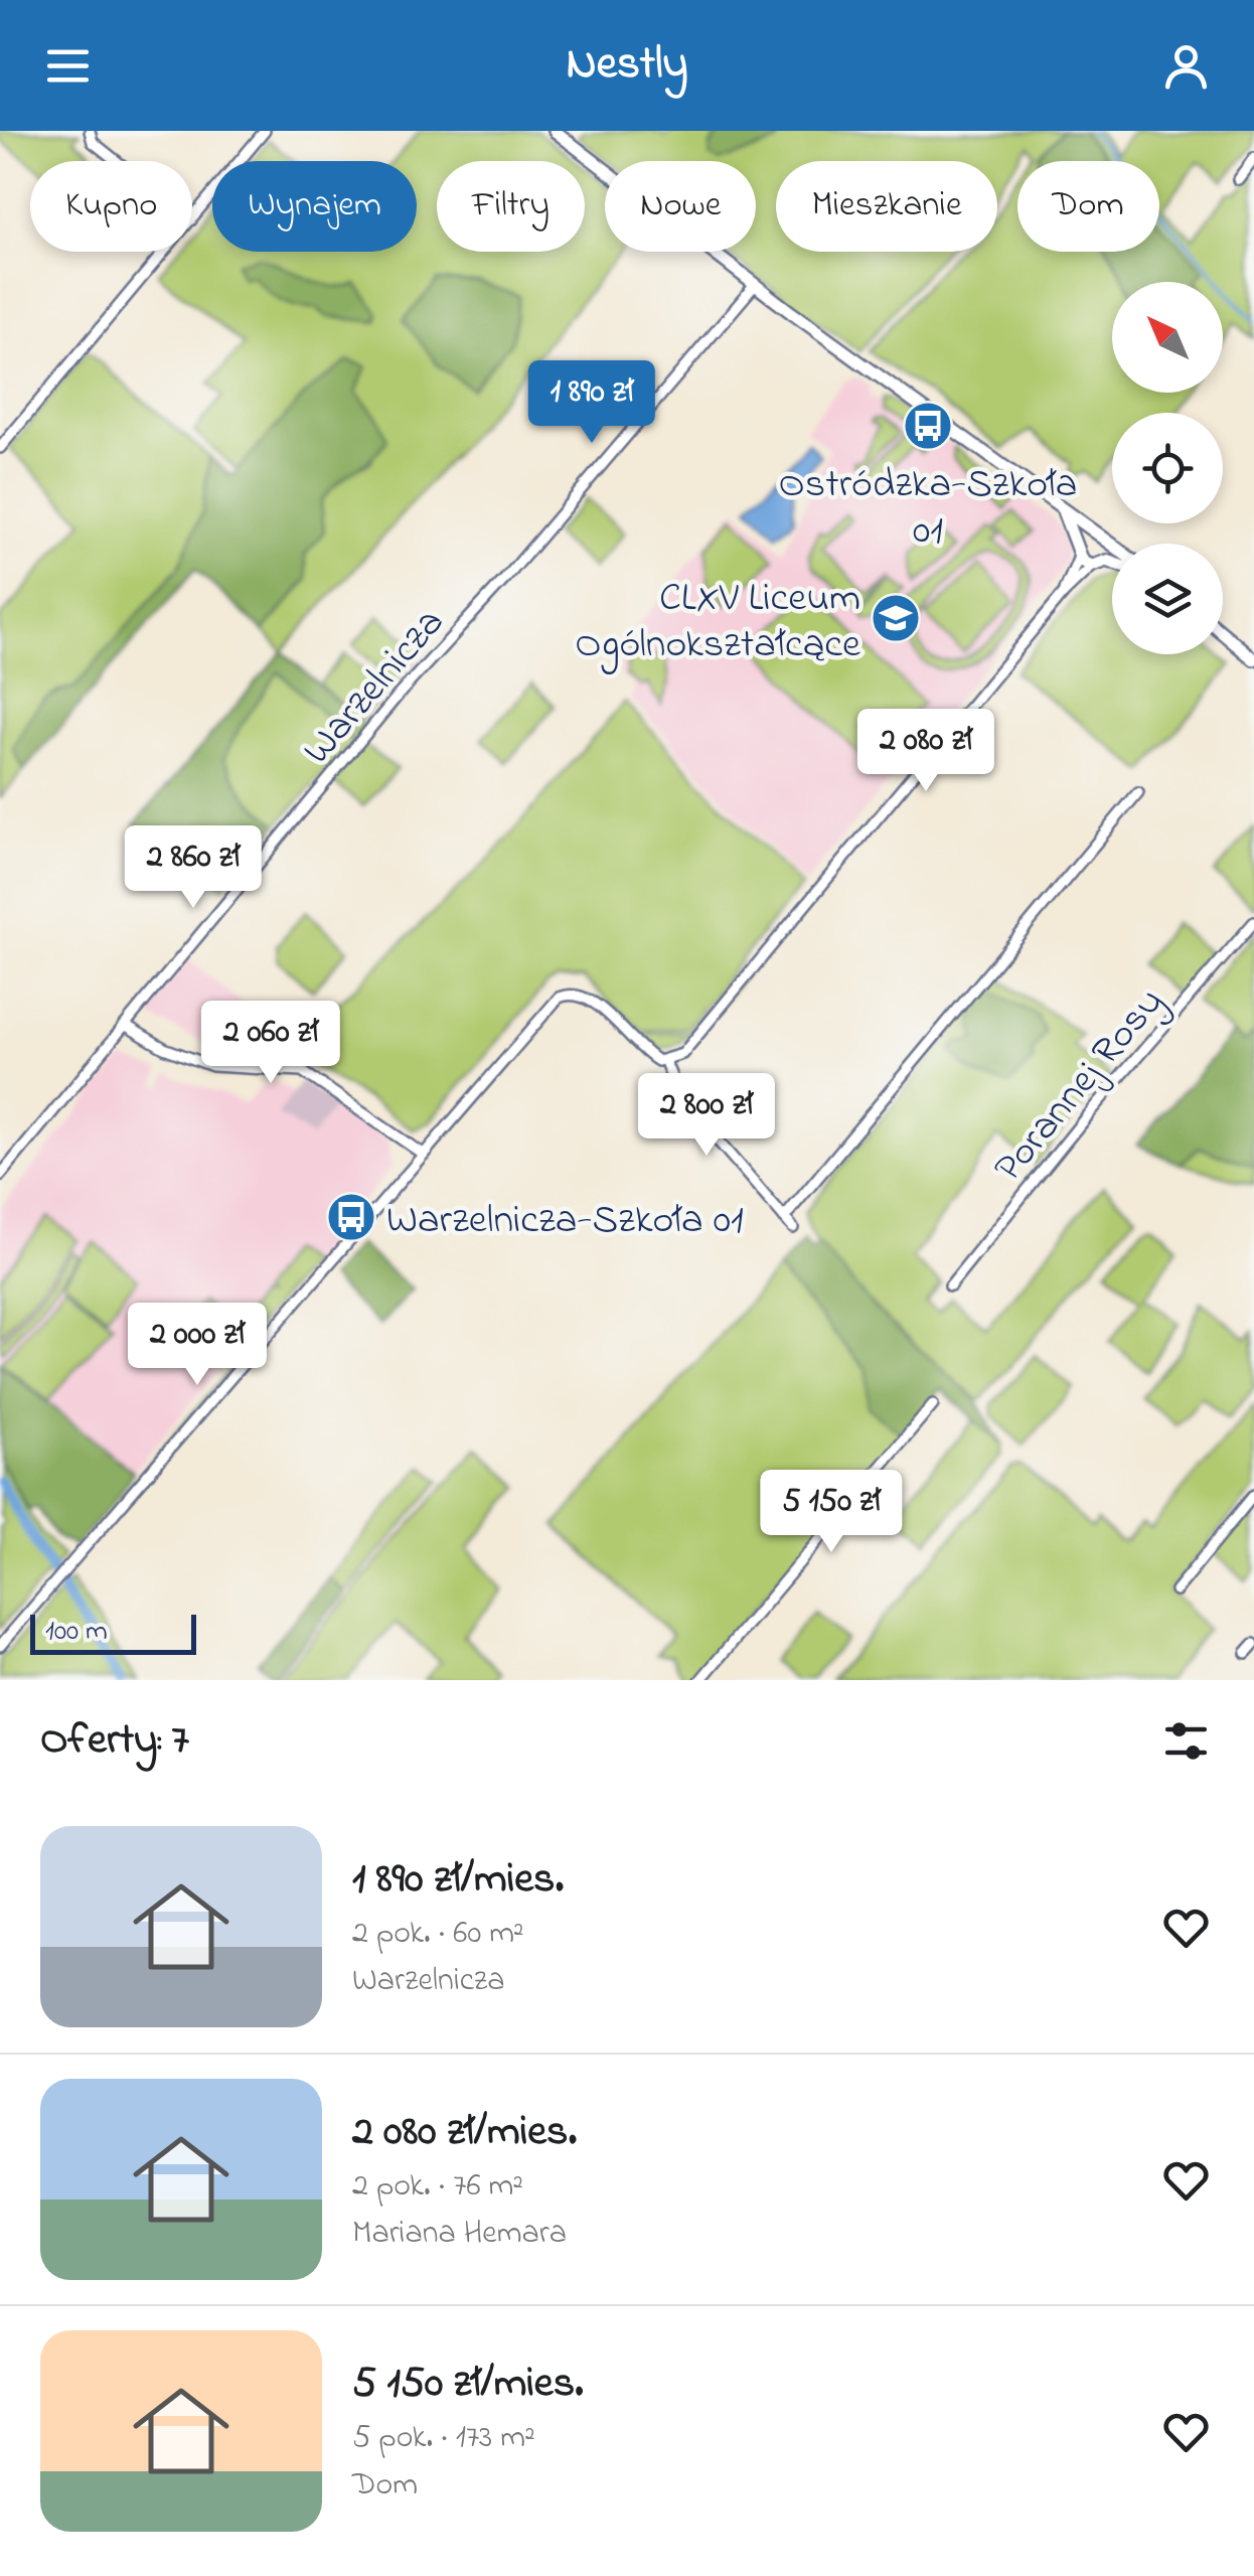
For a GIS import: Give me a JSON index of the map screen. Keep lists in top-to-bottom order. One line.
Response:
{"streets":{"street":["Warzelnicza","Porannej Rosy"]},"places":{"bus stop":["Ostródzka-Szkoła 01","Warzelnicza-Szkoła 01"],"school or university":["CLXV Liceum Ogólnokształcące"]},"scale_bar":"100 m","north":"top left","page":{"header":"Nestly","chip":["Kupno","Wynajem","Filtry","Nowe","Mieszkanie","Dom"],"price":["1 890 zł","2 080 zł","2 860 zł","2 060 zł","2 800 zł","2 000 zł","5 150 zł"],"scale":"100 m","heading":"Oferty: 7","list":[{"name":"1 890 zł/mies.","note":"2 pok. · 60 m² · Warzelnicza"},{"name":"2 080 zł/mies.","note":"2 pok. · 76 m² · Mariana Hemara"},{"name":"5 150 zł/mies.","note":"5 pok. · 173 m² · Dom"}]}}
